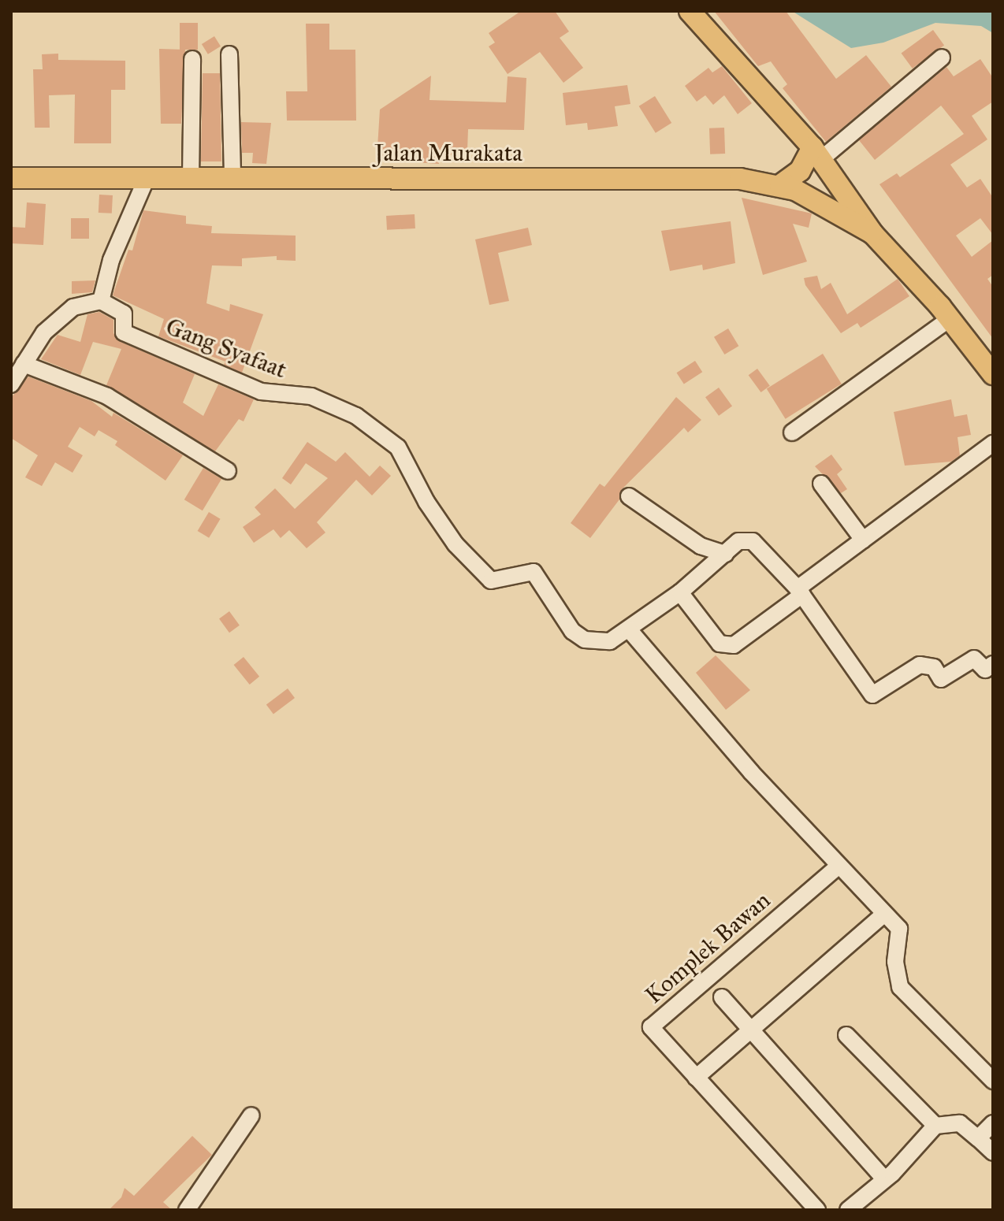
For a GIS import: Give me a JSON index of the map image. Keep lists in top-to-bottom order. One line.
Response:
{"streets":{"main road":["Jalan Murakata"],"street":["Gang Syafaat","Komplek Bawan"]}}
